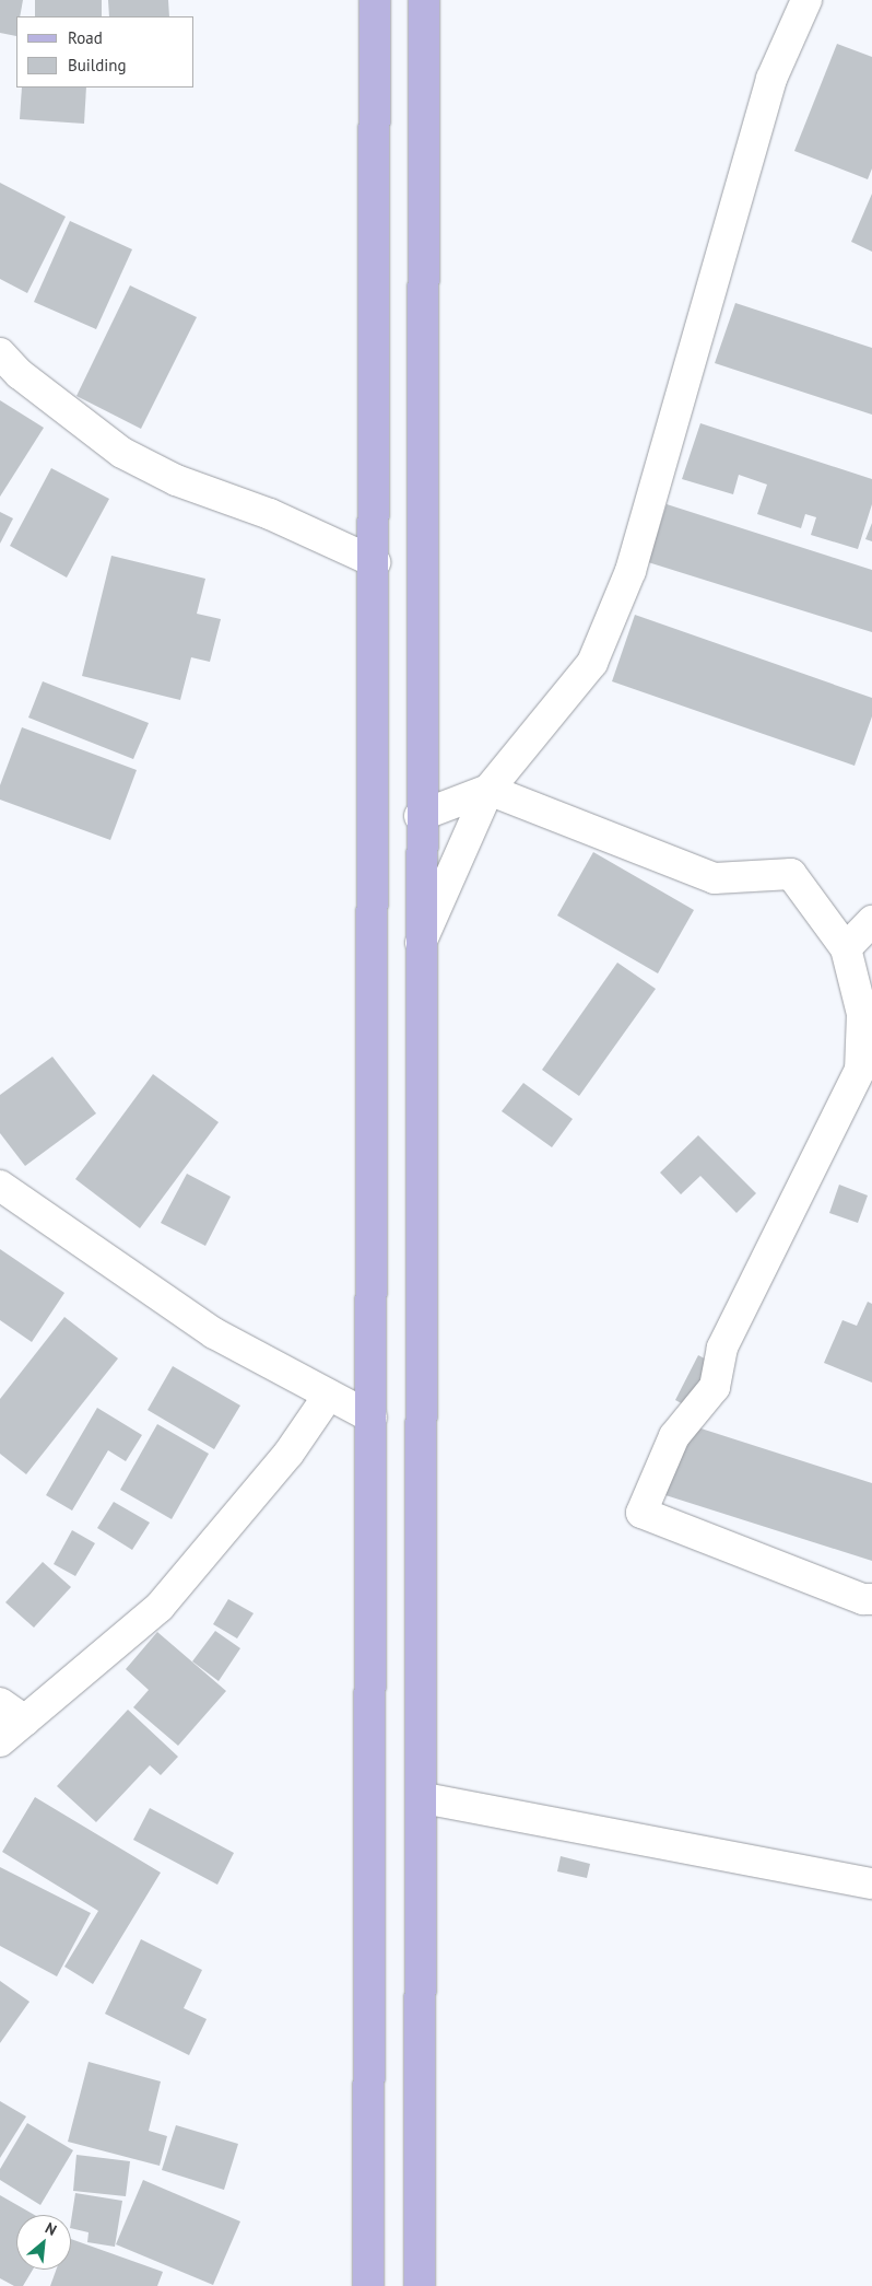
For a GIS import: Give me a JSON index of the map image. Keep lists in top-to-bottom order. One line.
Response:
{"legend":["Road","Building"],"north":"top right"}
